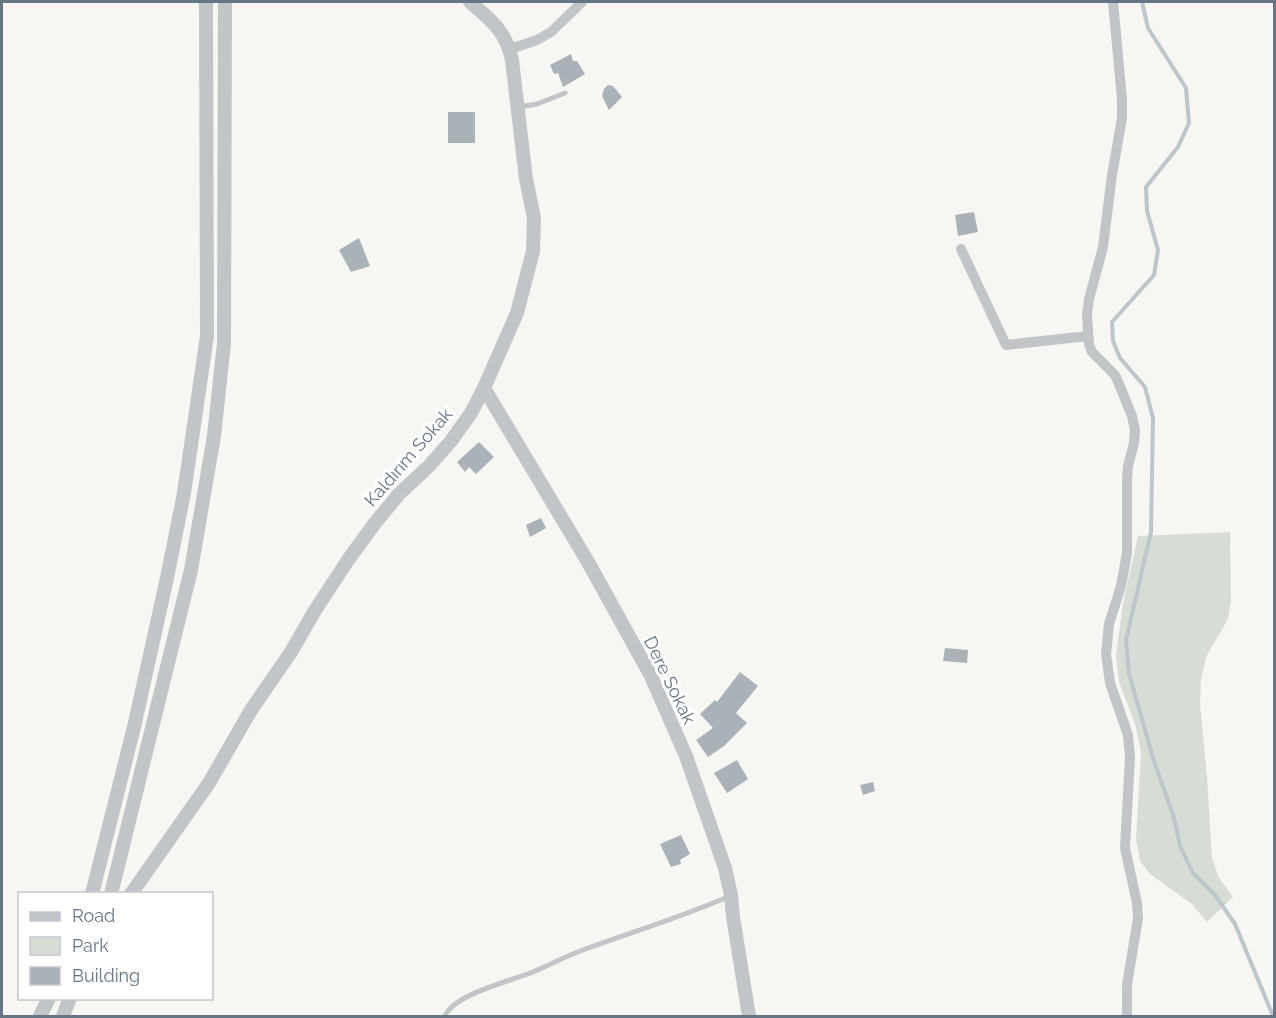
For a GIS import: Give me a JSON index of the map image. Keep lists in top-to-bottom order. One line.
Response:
{"streets":{"street":["Kaldırım Sokak","Dere Sokak"]},"crossings":[["Kaldırım Sokak","Dere Sokak"]],"legend":["Road","Park","Building"]}
